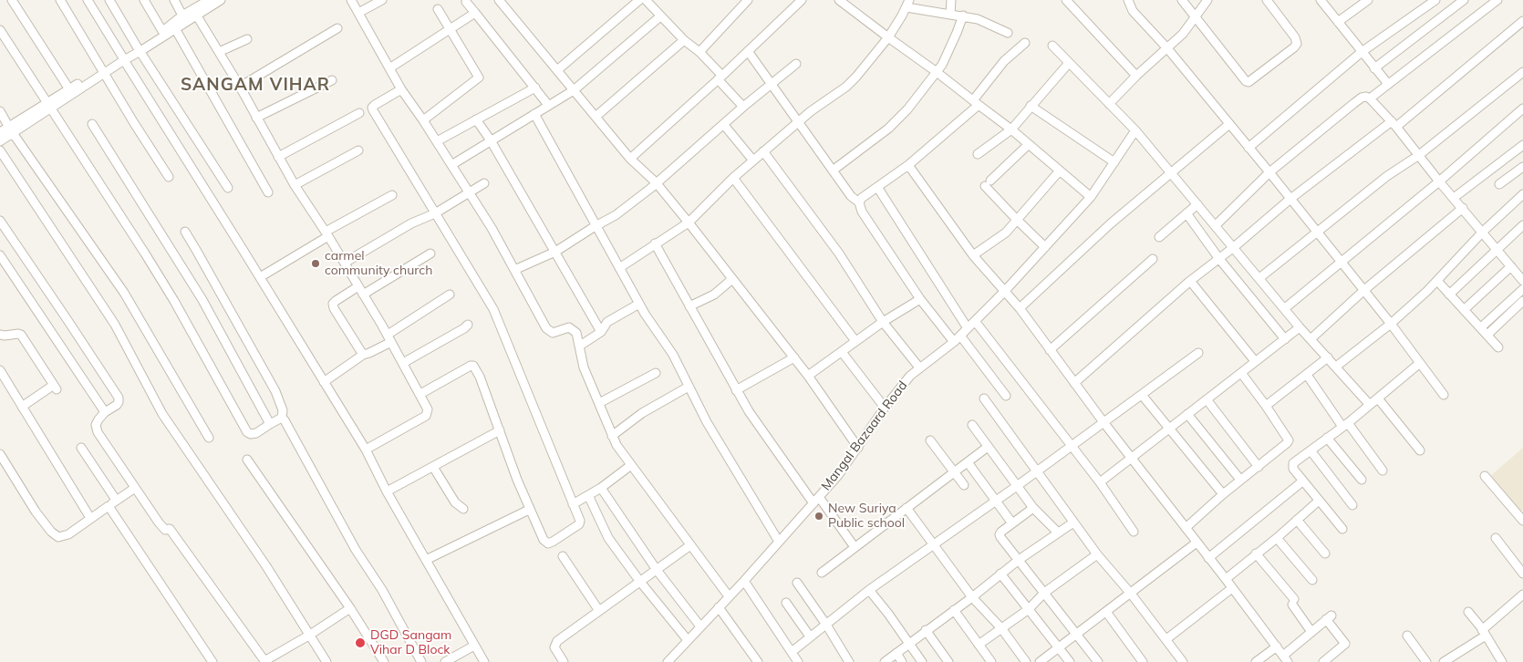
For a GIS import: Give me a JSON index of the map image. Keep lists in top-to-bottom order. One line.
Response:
{"streets":{"street":["Mangal Bazaard Road"]},"districts":["SANGAM VIHAR"],"places":["carmel community church","New Suriya Public school","DGD Sangam Vihar D Block"]}
